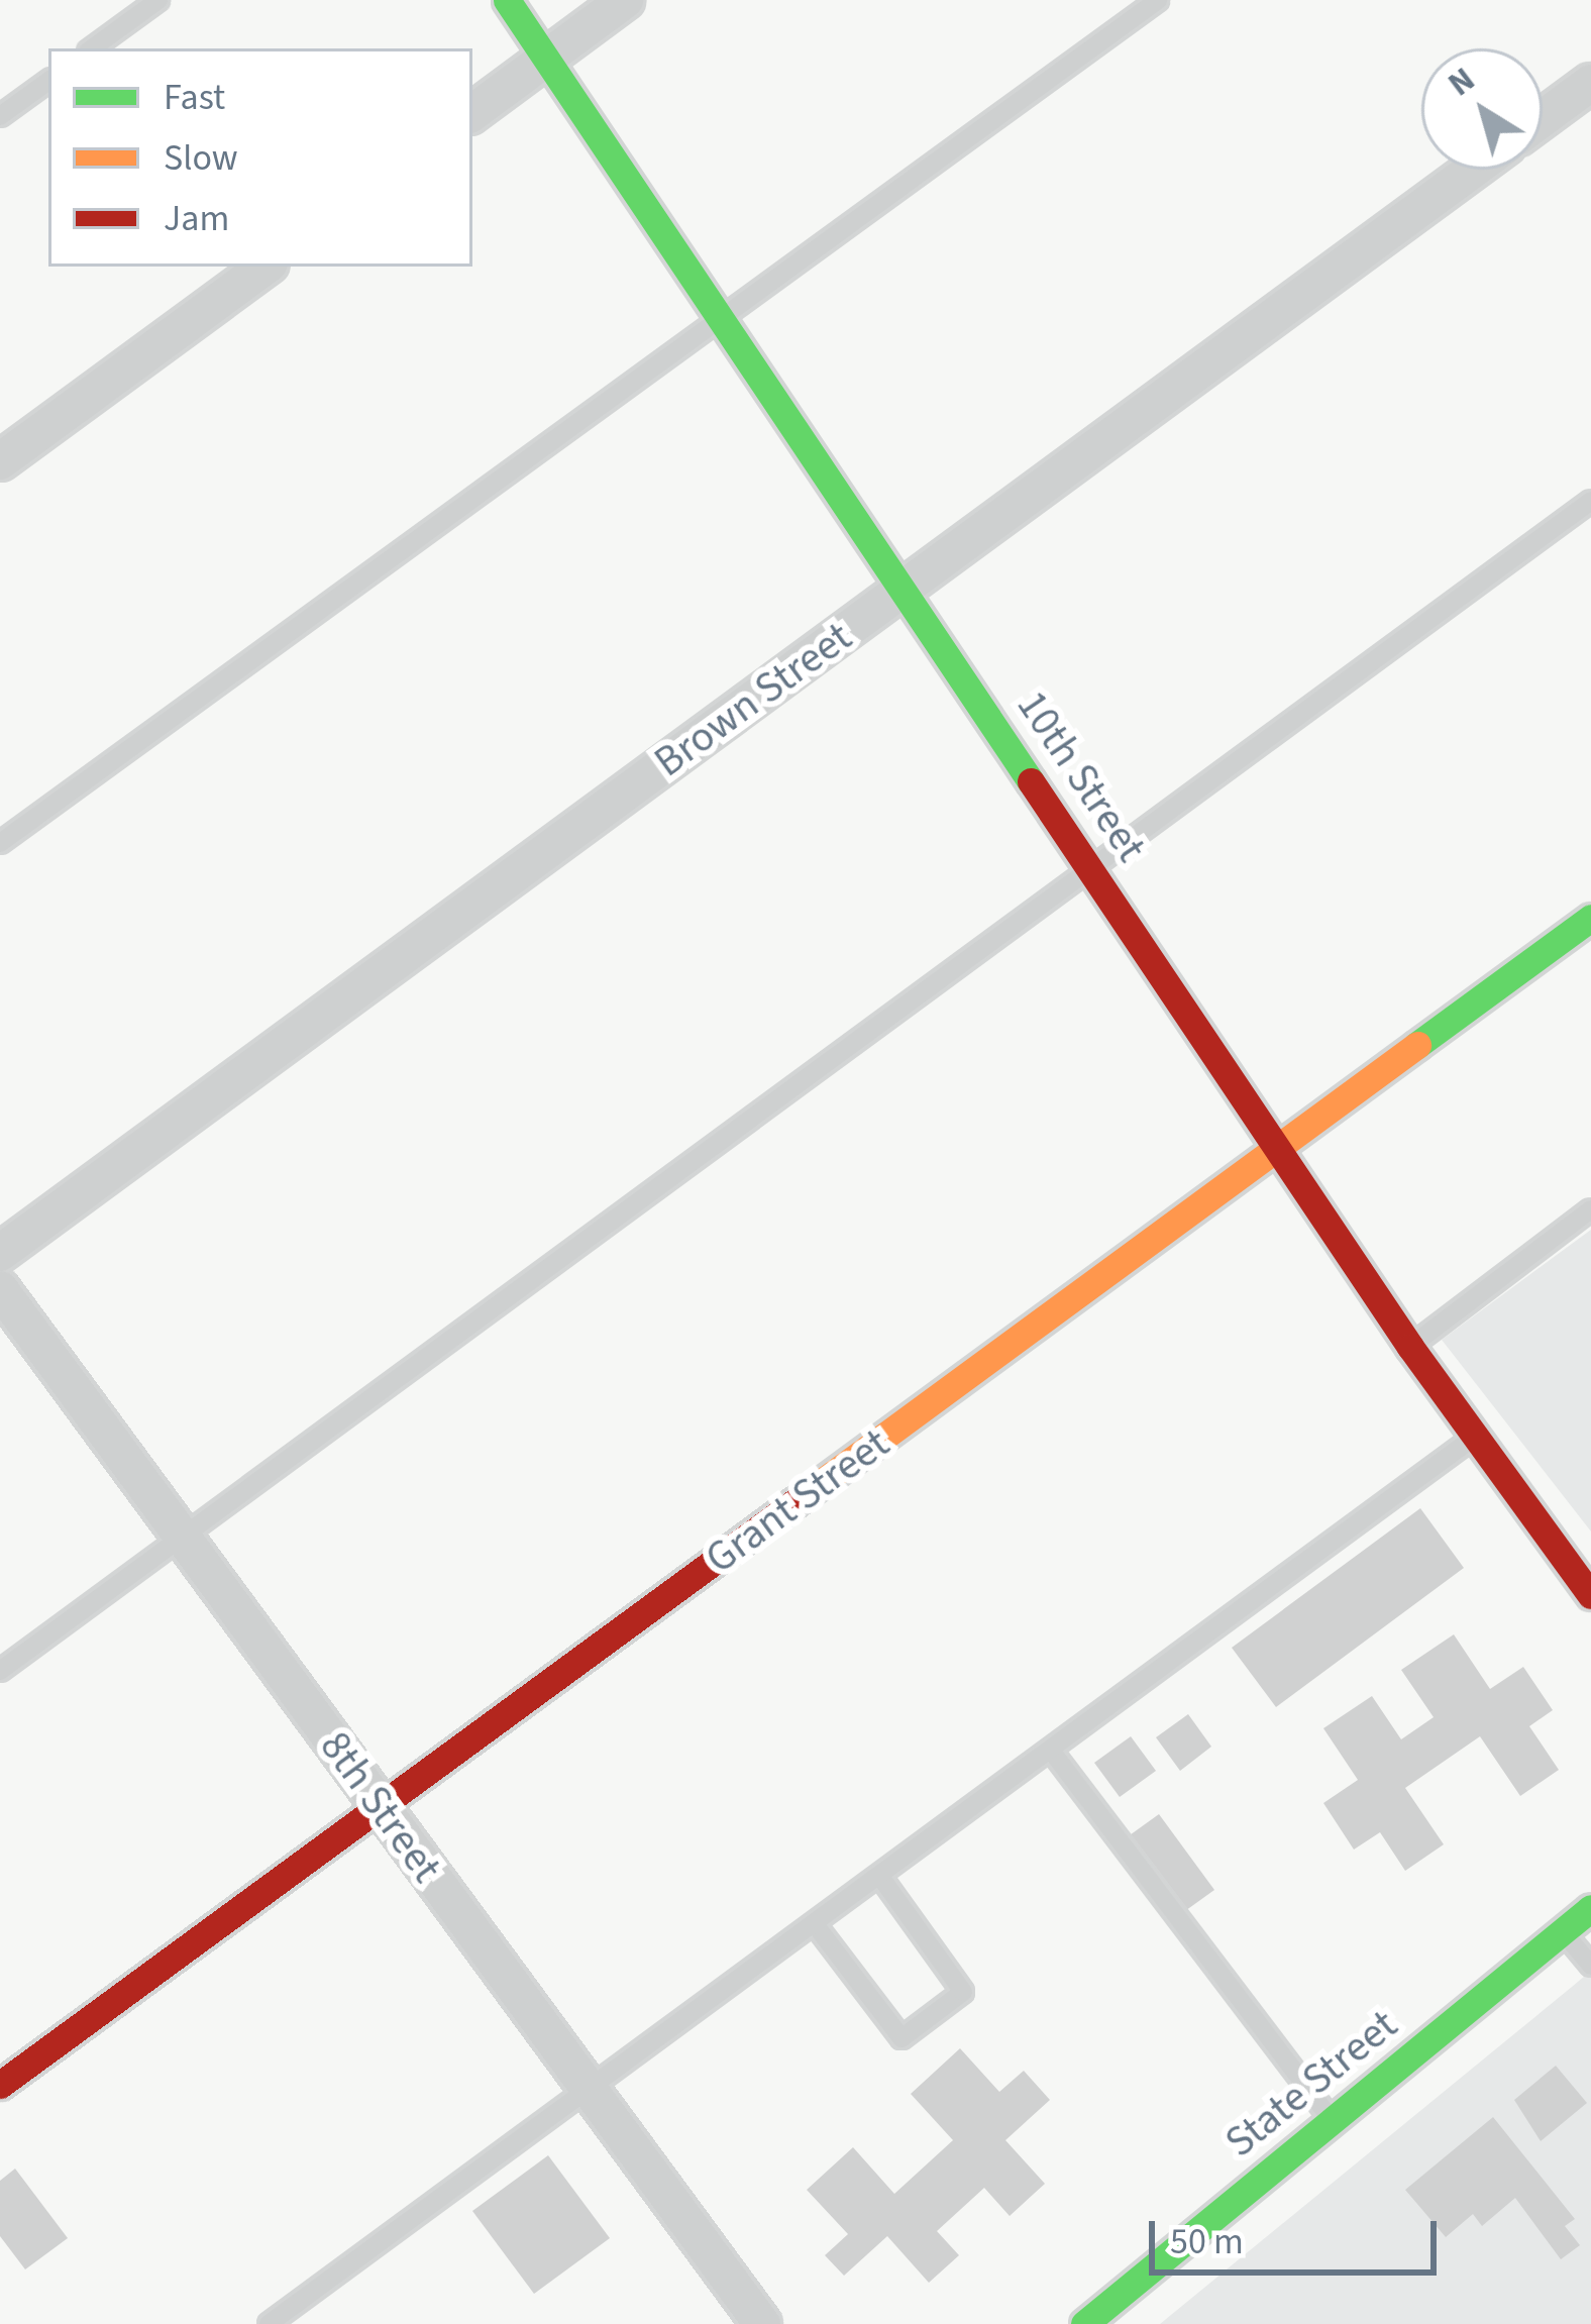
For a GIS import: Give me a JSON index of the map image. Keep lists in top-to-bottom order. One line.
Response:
{"streets":{"main road":["10th Street","Grant Street","State Street"],"street":["Brown Street","8th Street"]},"crossings":[["Brown Street","10th Street"],["10th Street","Grant Street"],["Grant Street","8th Street"]],"legend":["Fast","Slow","Jam"],"scale_bar":"50 m","north":"top left"}
